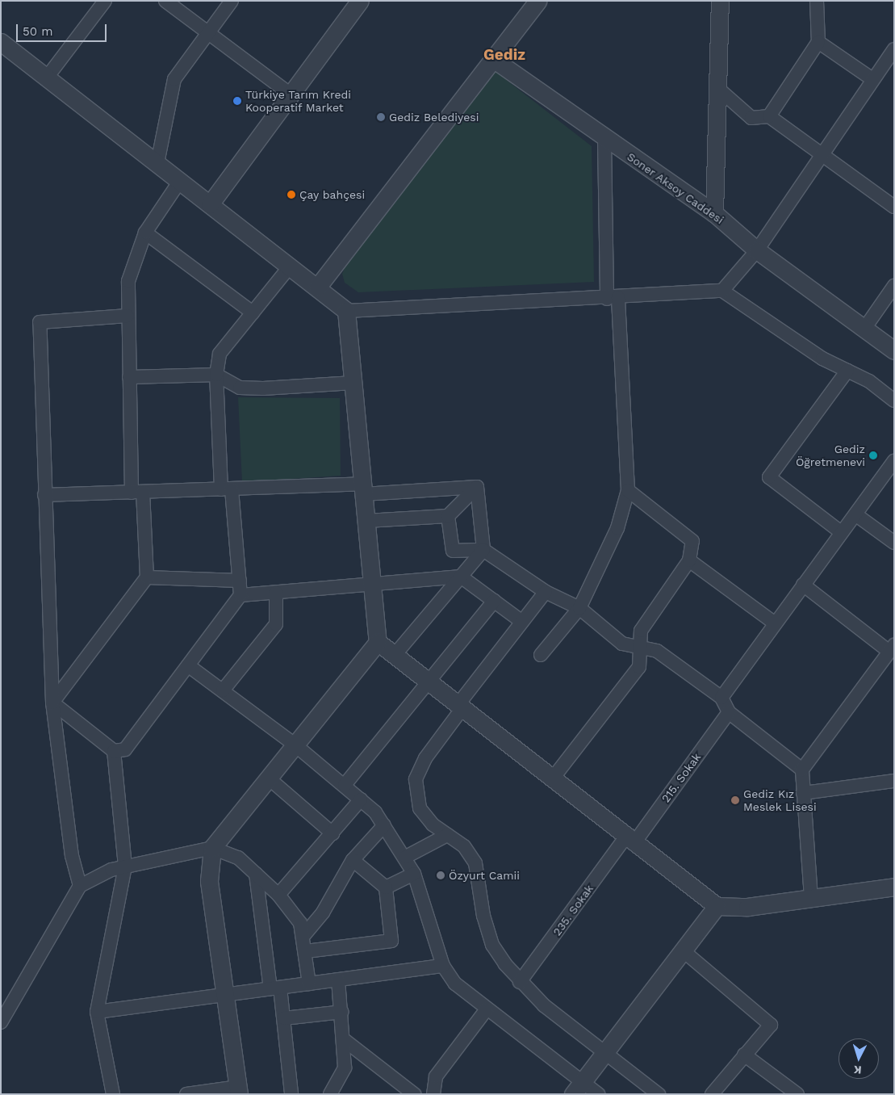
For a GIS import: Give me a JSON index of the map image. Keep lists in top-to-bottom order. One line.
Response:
{"streets":{"street":["Soner Aksoy Caddesi","215. Sokak","235. Sokak"]},"crossings":[["215. Sokak","235. Sokak"]],"districts":["Gediz"],"places":["Türkiye Tarım Kredi Kooperatif Market","Gediz Belediyesi","Çay bahçesi","Gediz Öğretmenevi","Gediz Kız Meslek Lisesi","Özyurt Camii"],"scale_bar":"50 m","north":"bottom"}
